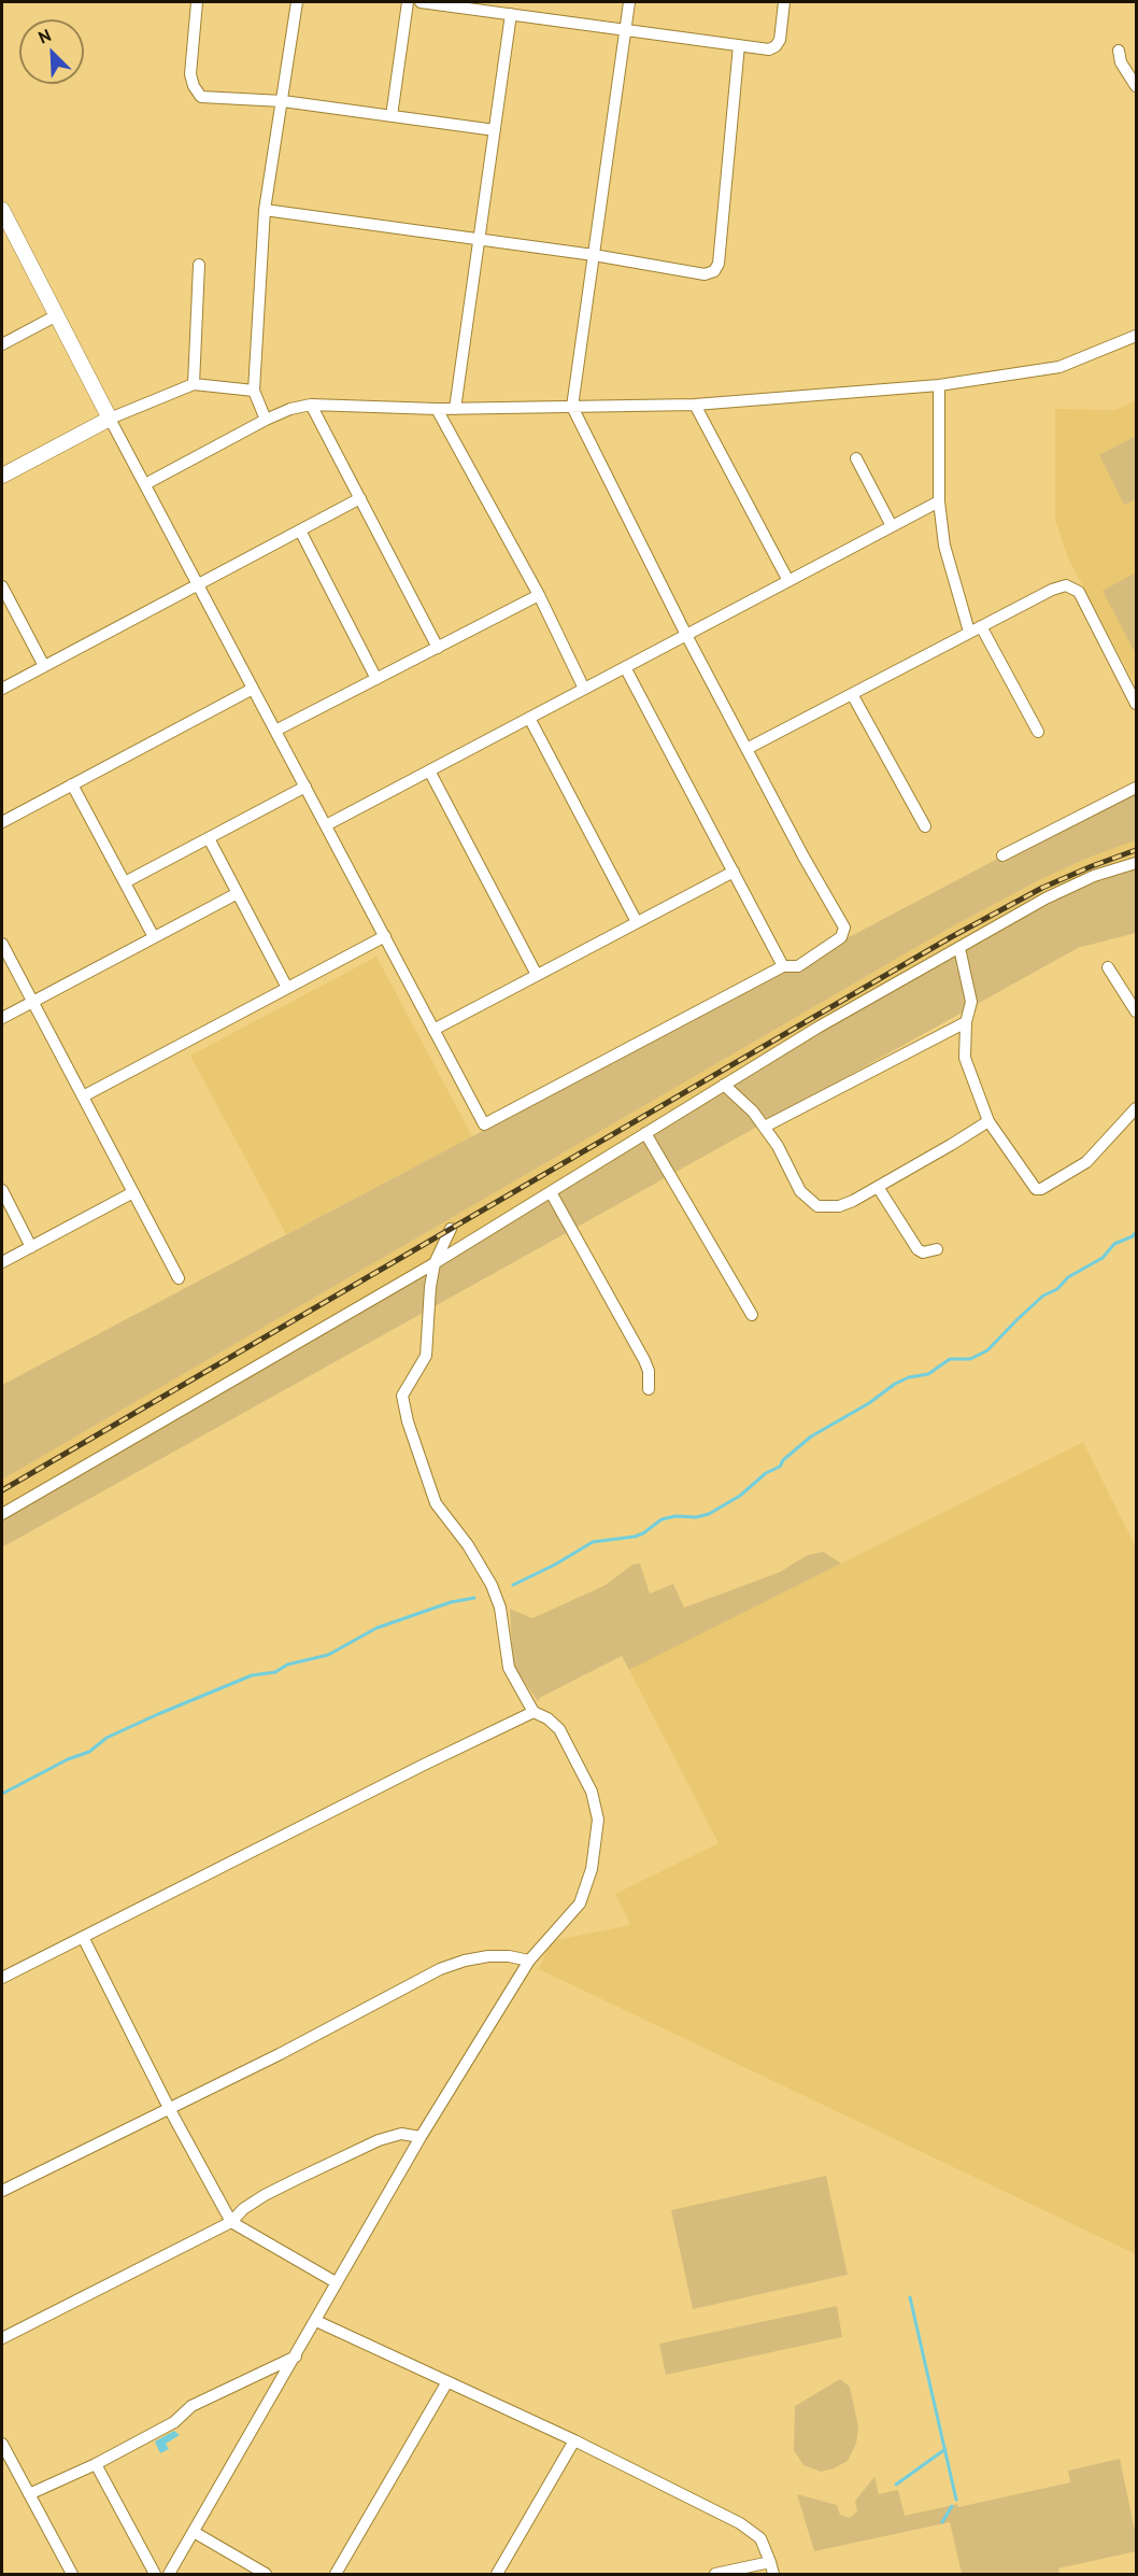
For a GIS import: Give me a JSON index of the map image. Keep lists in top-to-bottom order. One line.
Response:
{"north":"top left"}
